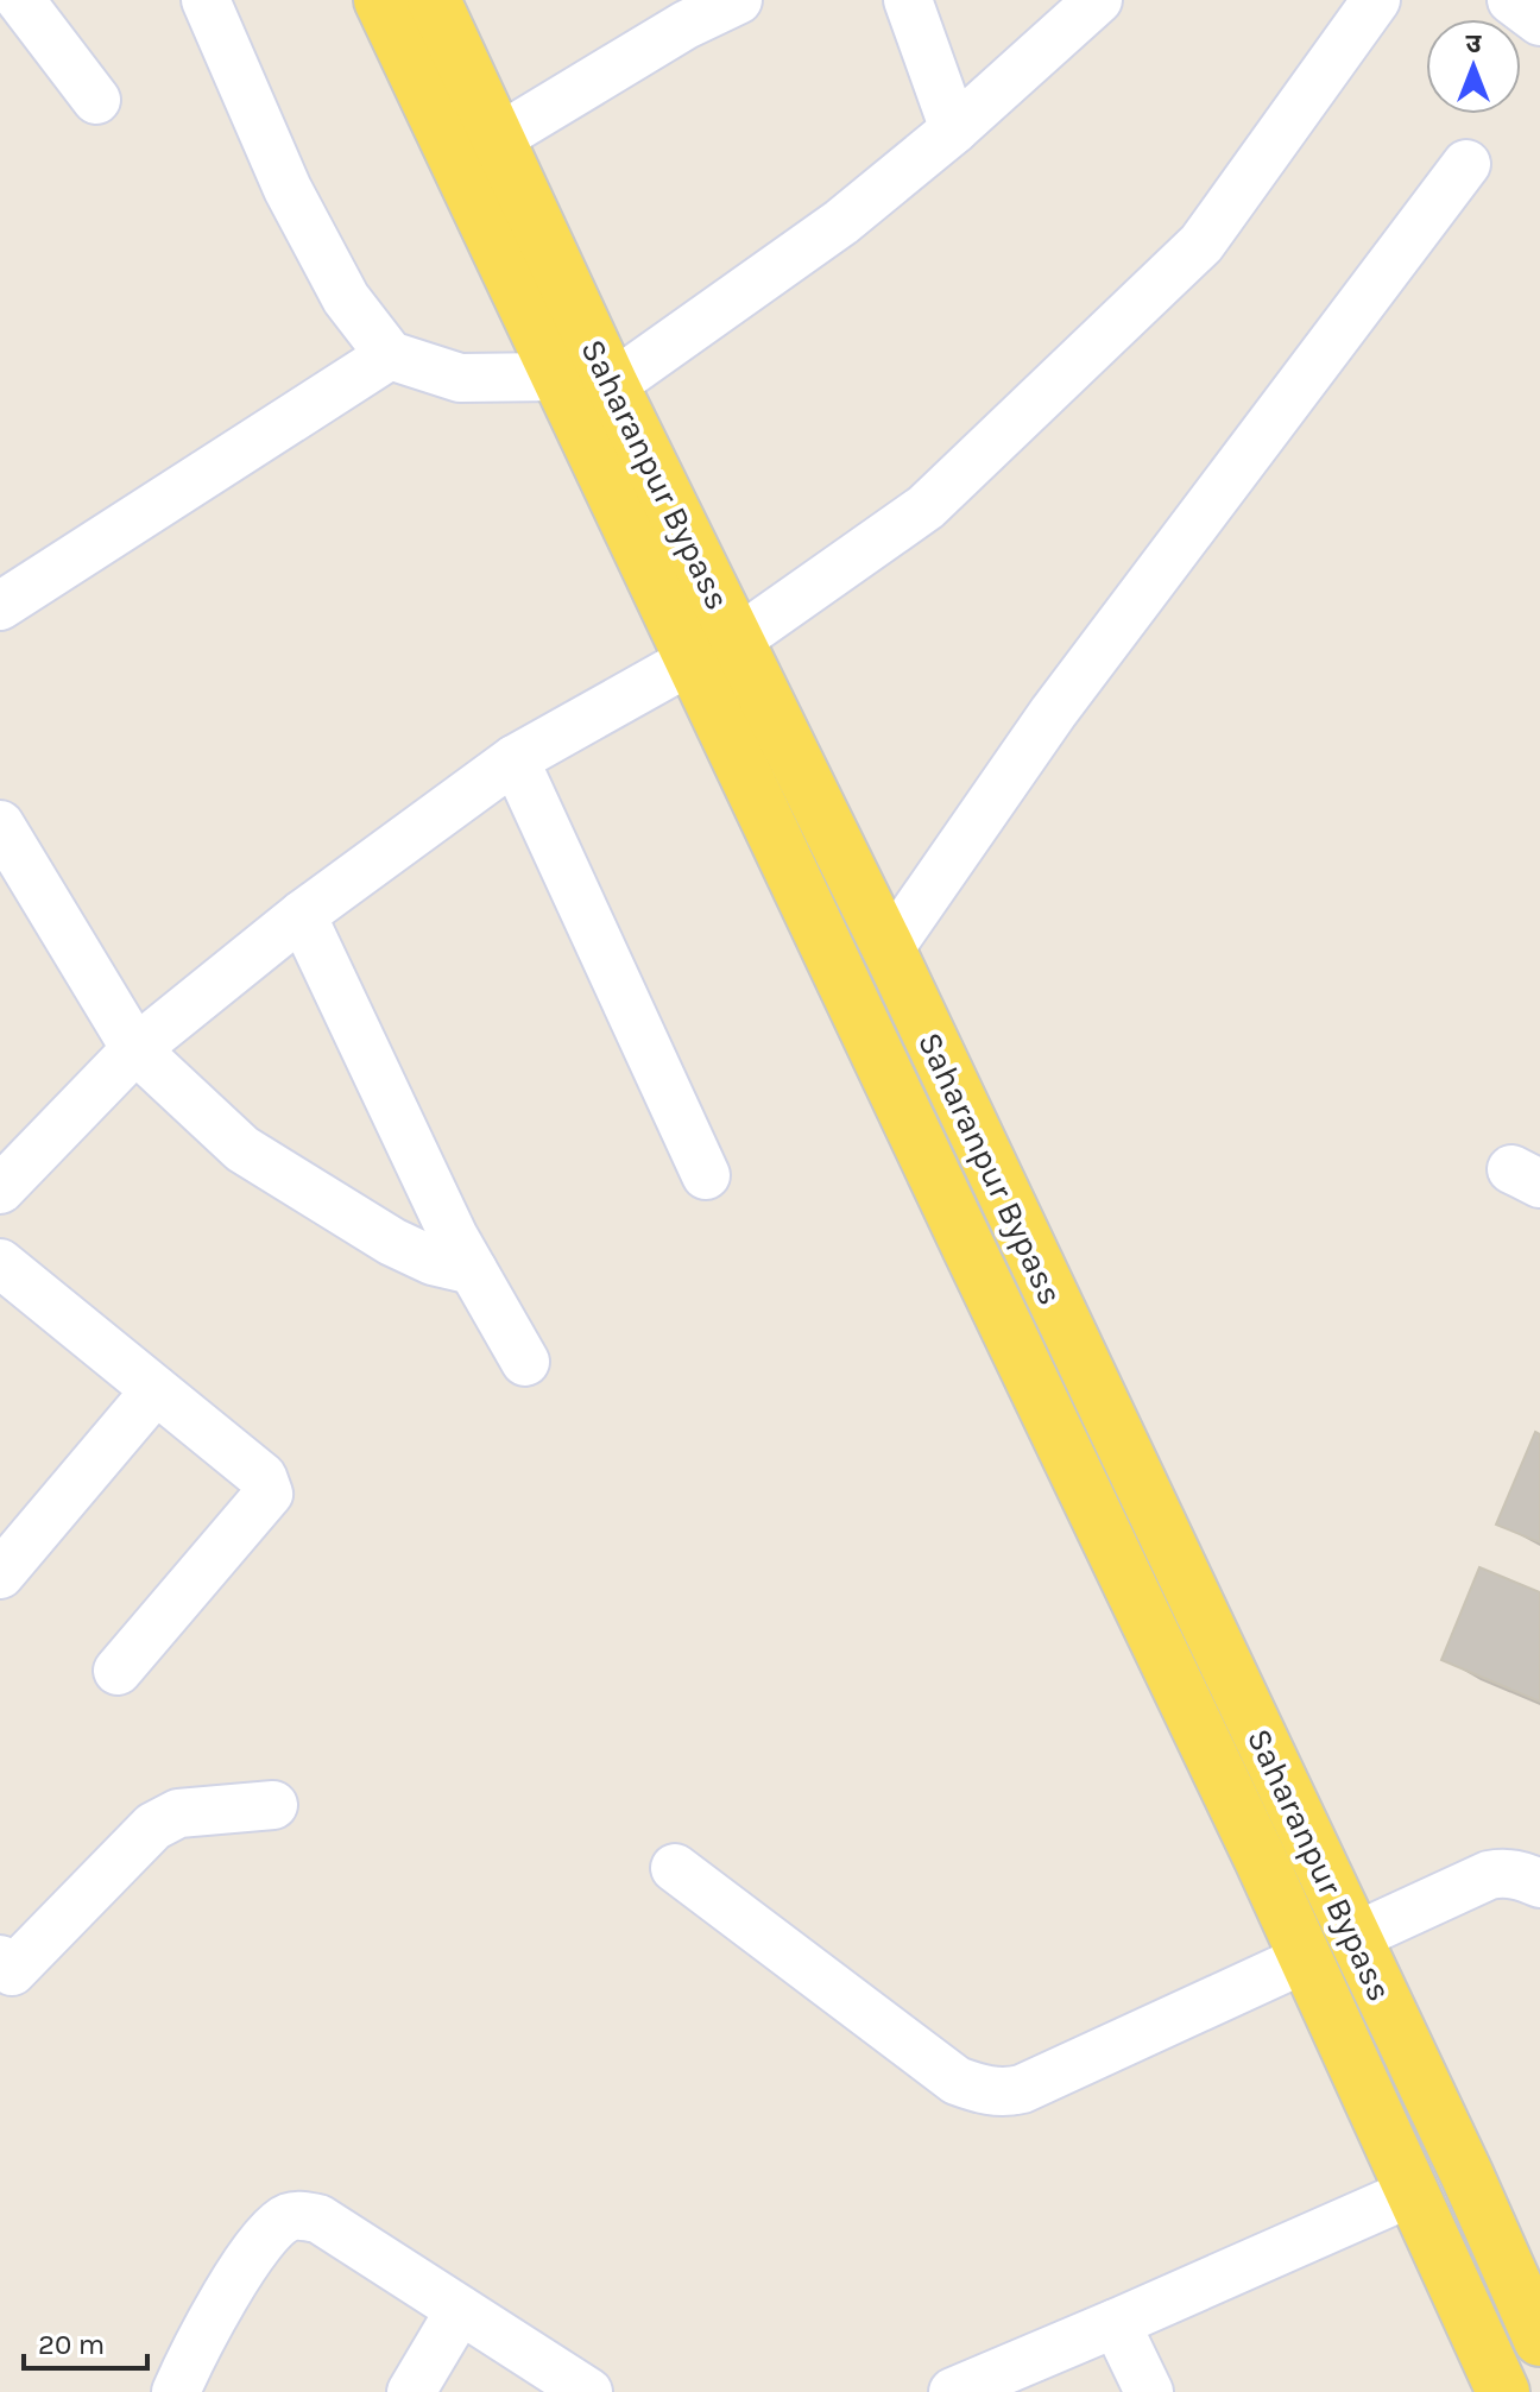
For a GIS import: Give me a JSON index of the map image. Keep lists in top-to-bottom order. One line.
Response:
{"streets":{"main road":["Saharanpur Bypass"]},"scale_bar":"20 m","north":"top"}
